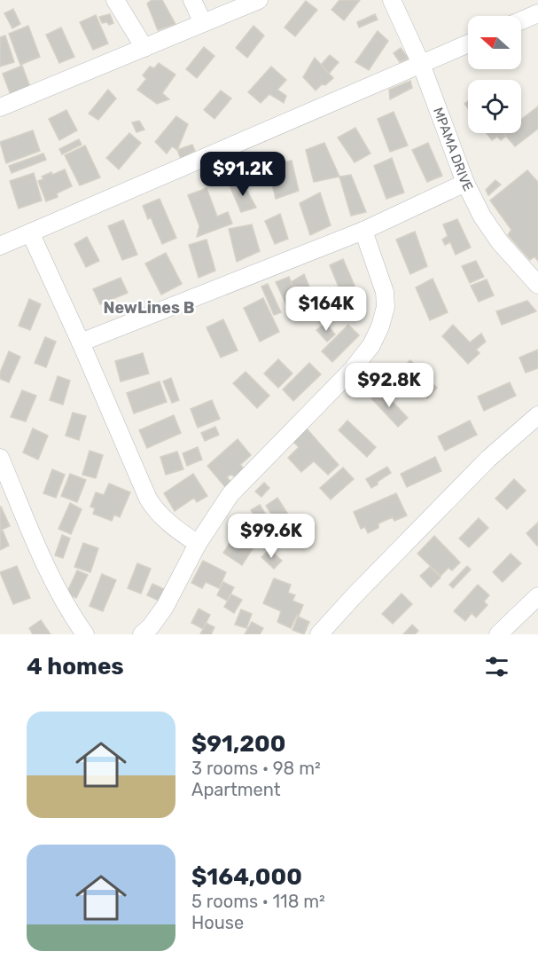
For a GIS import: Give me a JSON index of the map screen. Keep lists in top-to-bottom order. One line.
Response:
{"streets":{"street":["MPAMA DRIVE"]},"districts":["NewLines B"],"north":"left","page":{"price":["$91.2K","$164K","$92.8K","$99.6K"],"heading":"4 homes","list":[{"name":"$91,200","note":"3 rooms · 98 m² · Apartment"},{"name":"$164,000","note":"5 rooms · 118 m² · House"}]}}
